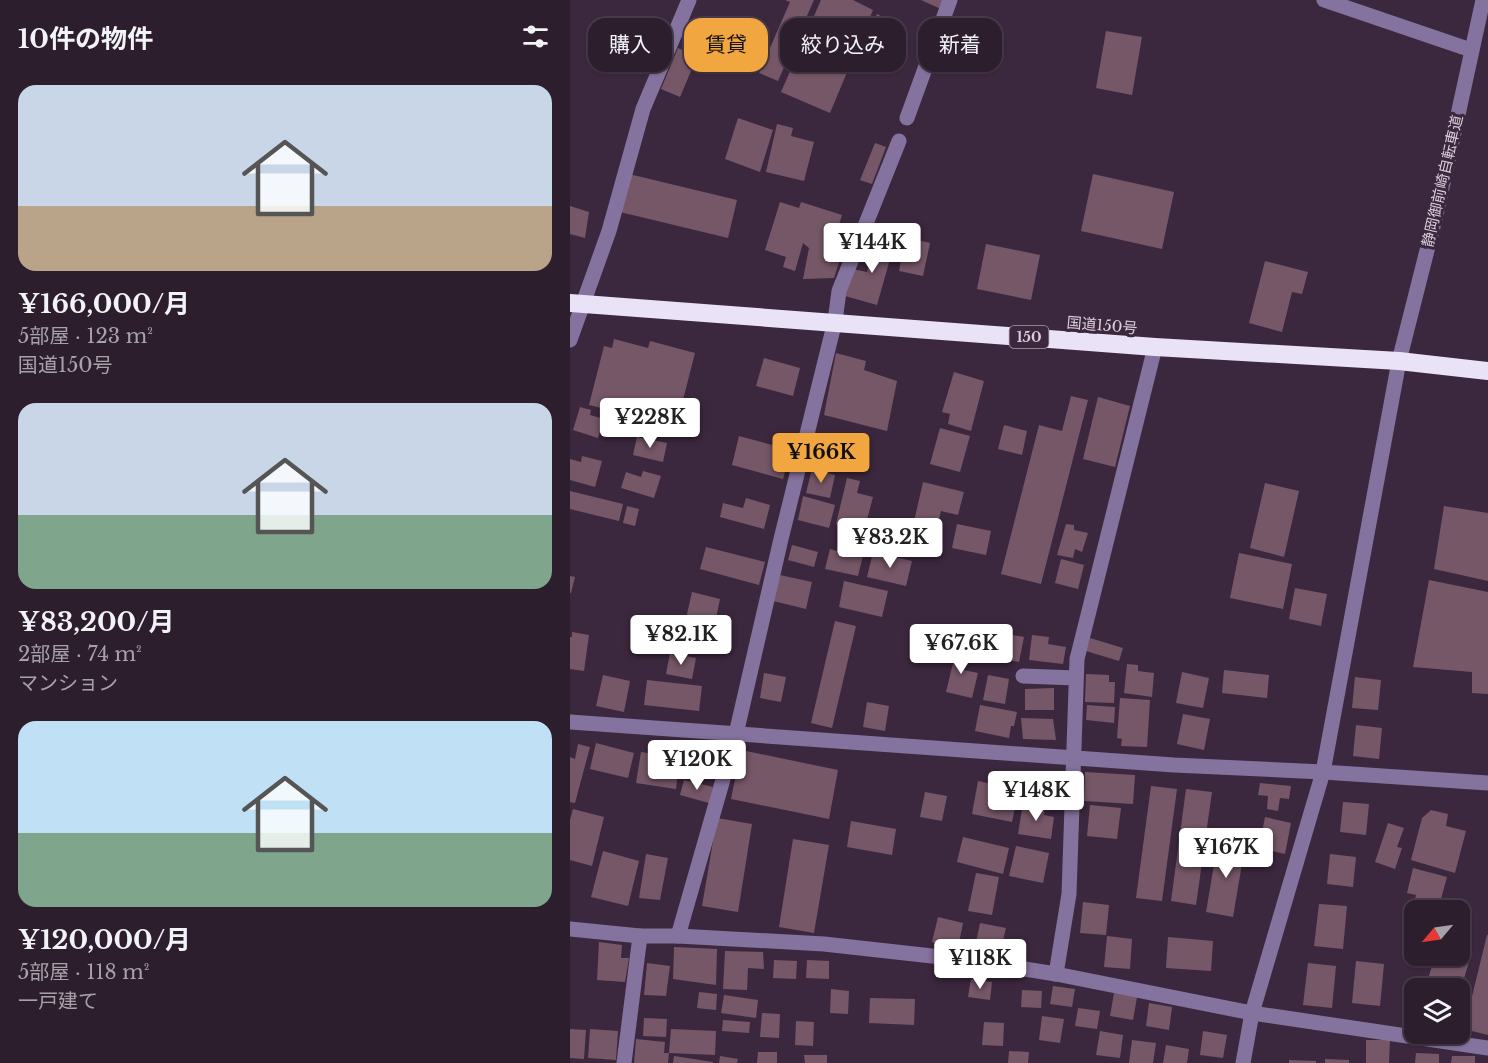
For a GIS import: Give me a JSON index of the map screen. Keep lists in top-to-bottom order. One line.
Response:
{"streets":{"highway":["国道150号","150"],"street":["静岡御前崎自転車道"]},"crossings":[["静岡御前崎自転車道","国道150号"]],"north":"bottom left","page":{"heading":"10件の物件","chip":["購入","賃貸","絞り込み","新着"],"list":[{"name":"¥166,000/月","note":"5部屋 · 123 m² · 国道150号"},{"name":"¥83,200/月","note":"2部屋 · 74 m² · マンション"},{"name":"¥120,000/月","note":"5部屋 · 118 m² · 一戸建て"}],"price":["¥144K","¥228K","¥166K","¥83.2K","¥82.1K","¥67.6K","¥120K","¥148K","¥167K","¥118K"]}}
